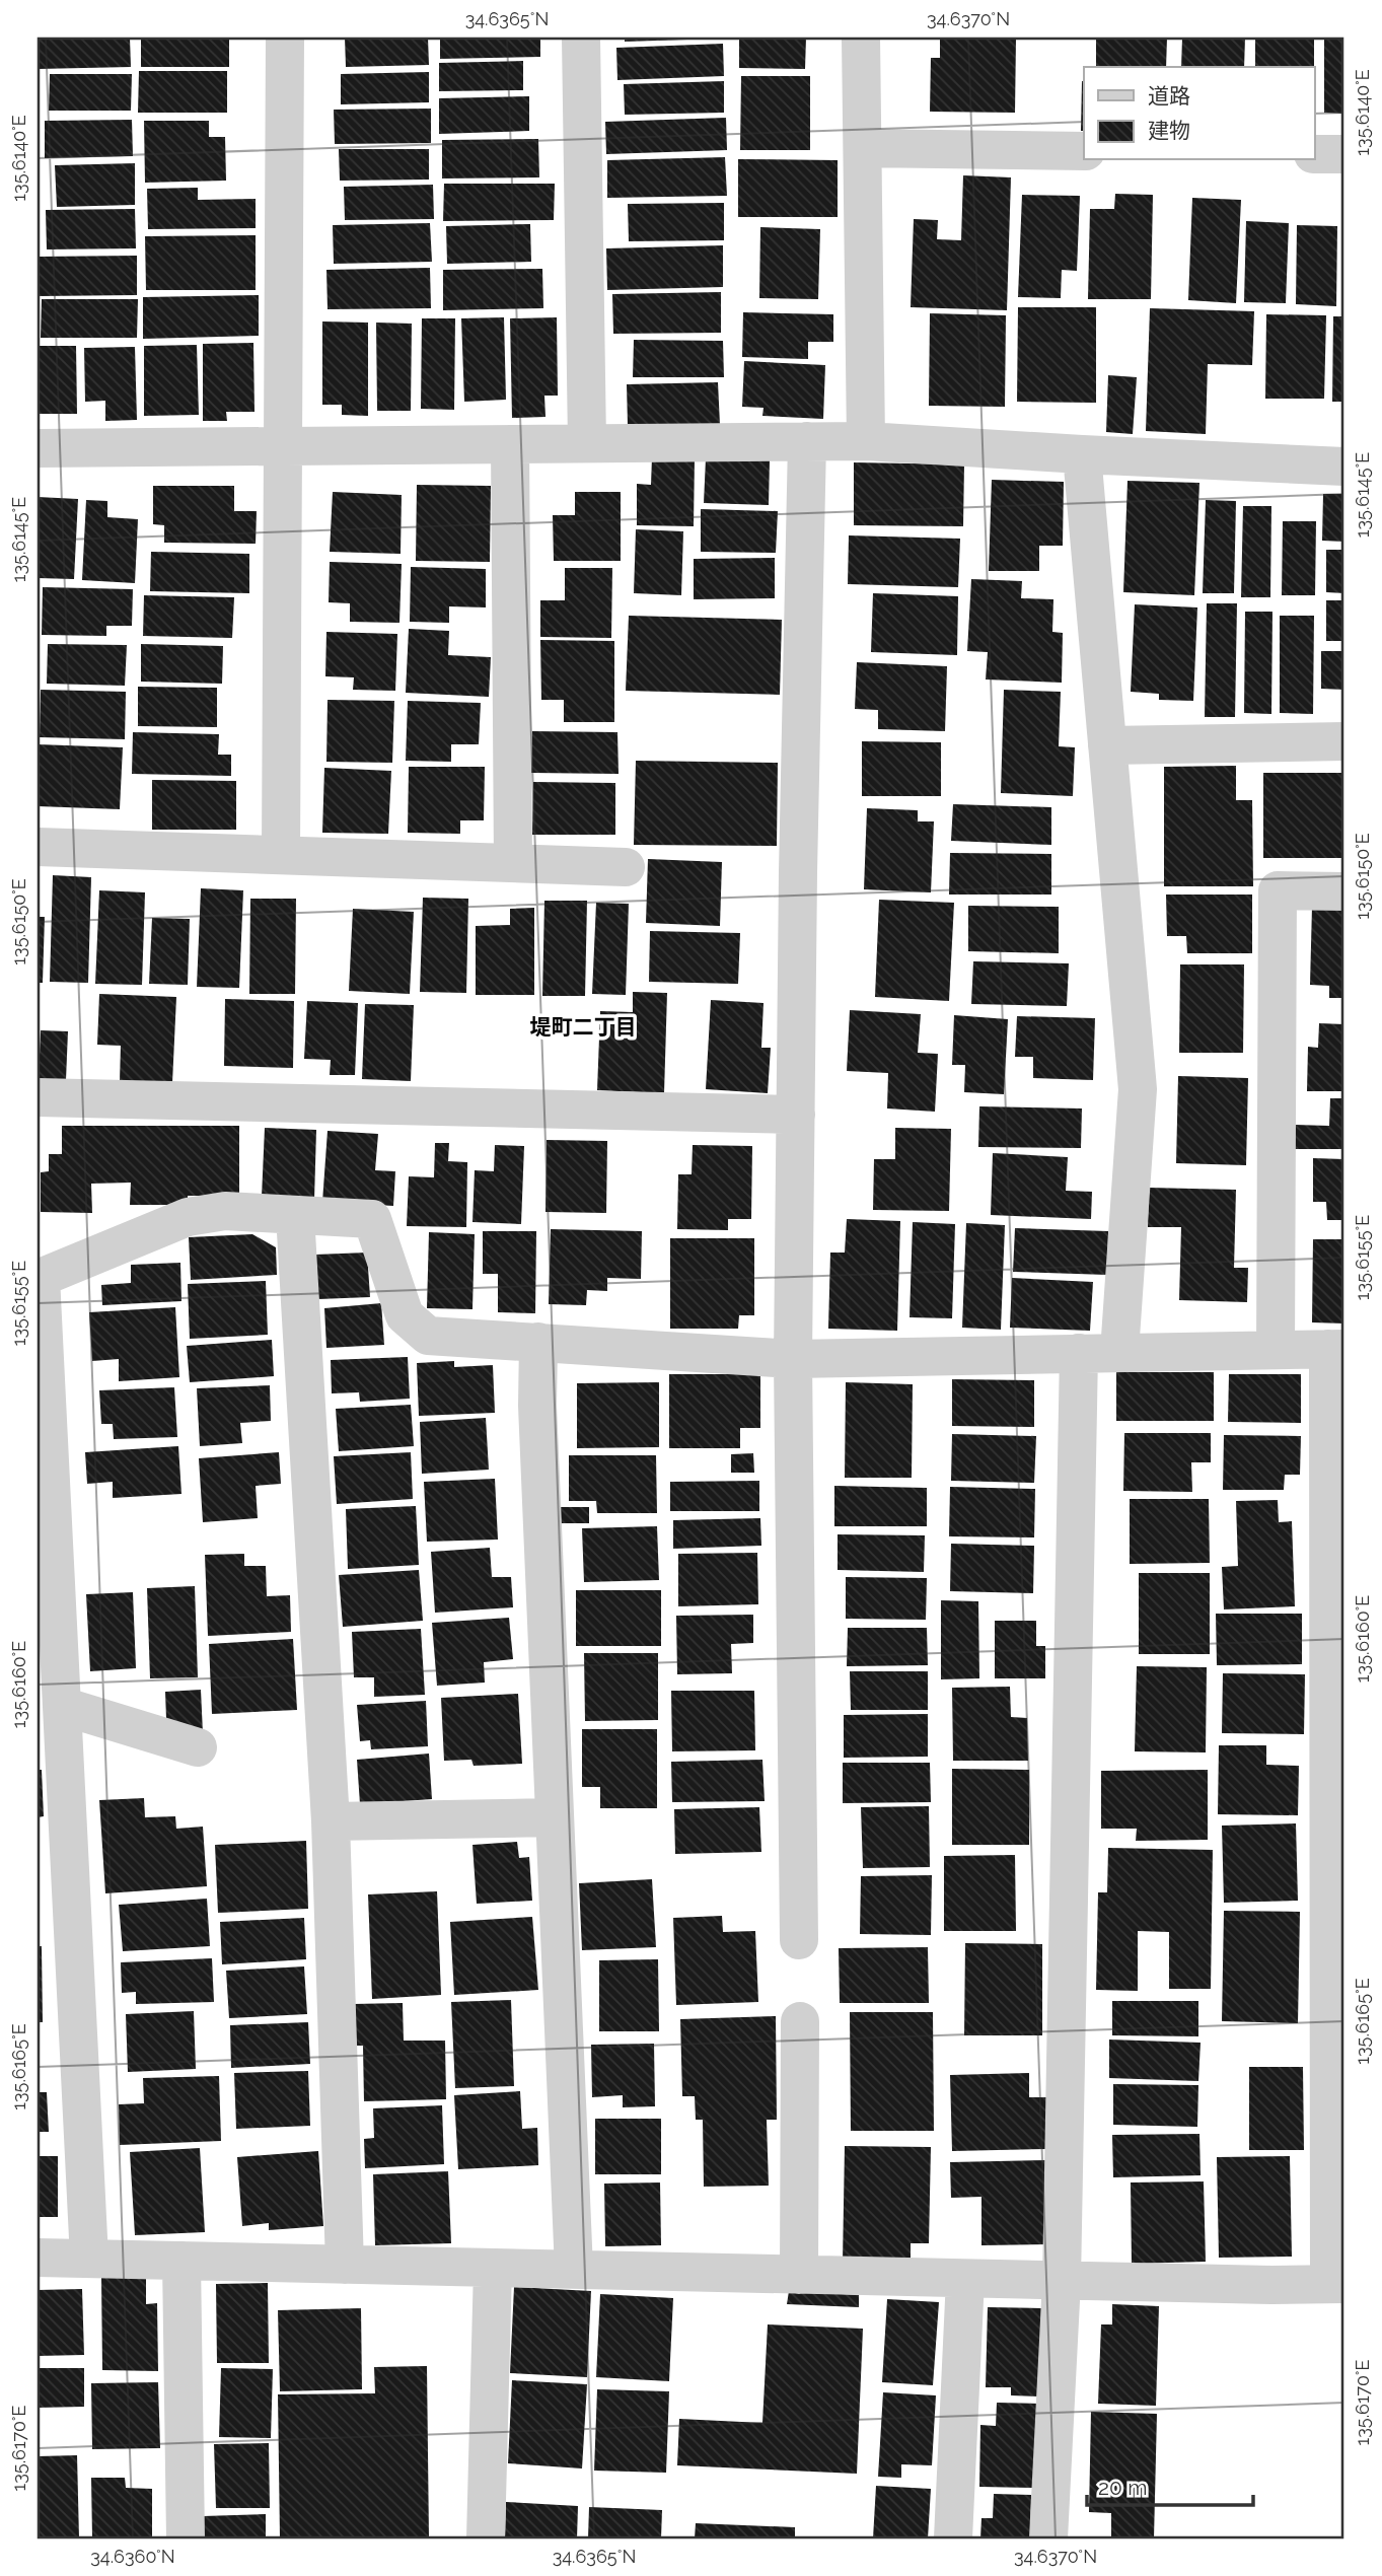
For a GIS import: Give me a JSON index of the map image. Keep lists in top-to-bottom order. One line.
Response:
{"districts":["堤町二丁目"],"legend":["道路","建物"],"scale_bar":"20 m","coordinates":["34.6365°N","34.6370°N","135.6140°E","135.6145°E","135.6150°E","135.6155°E","135.6160°E","135.6165°E","135.6170°E","34.6360°N"]}
